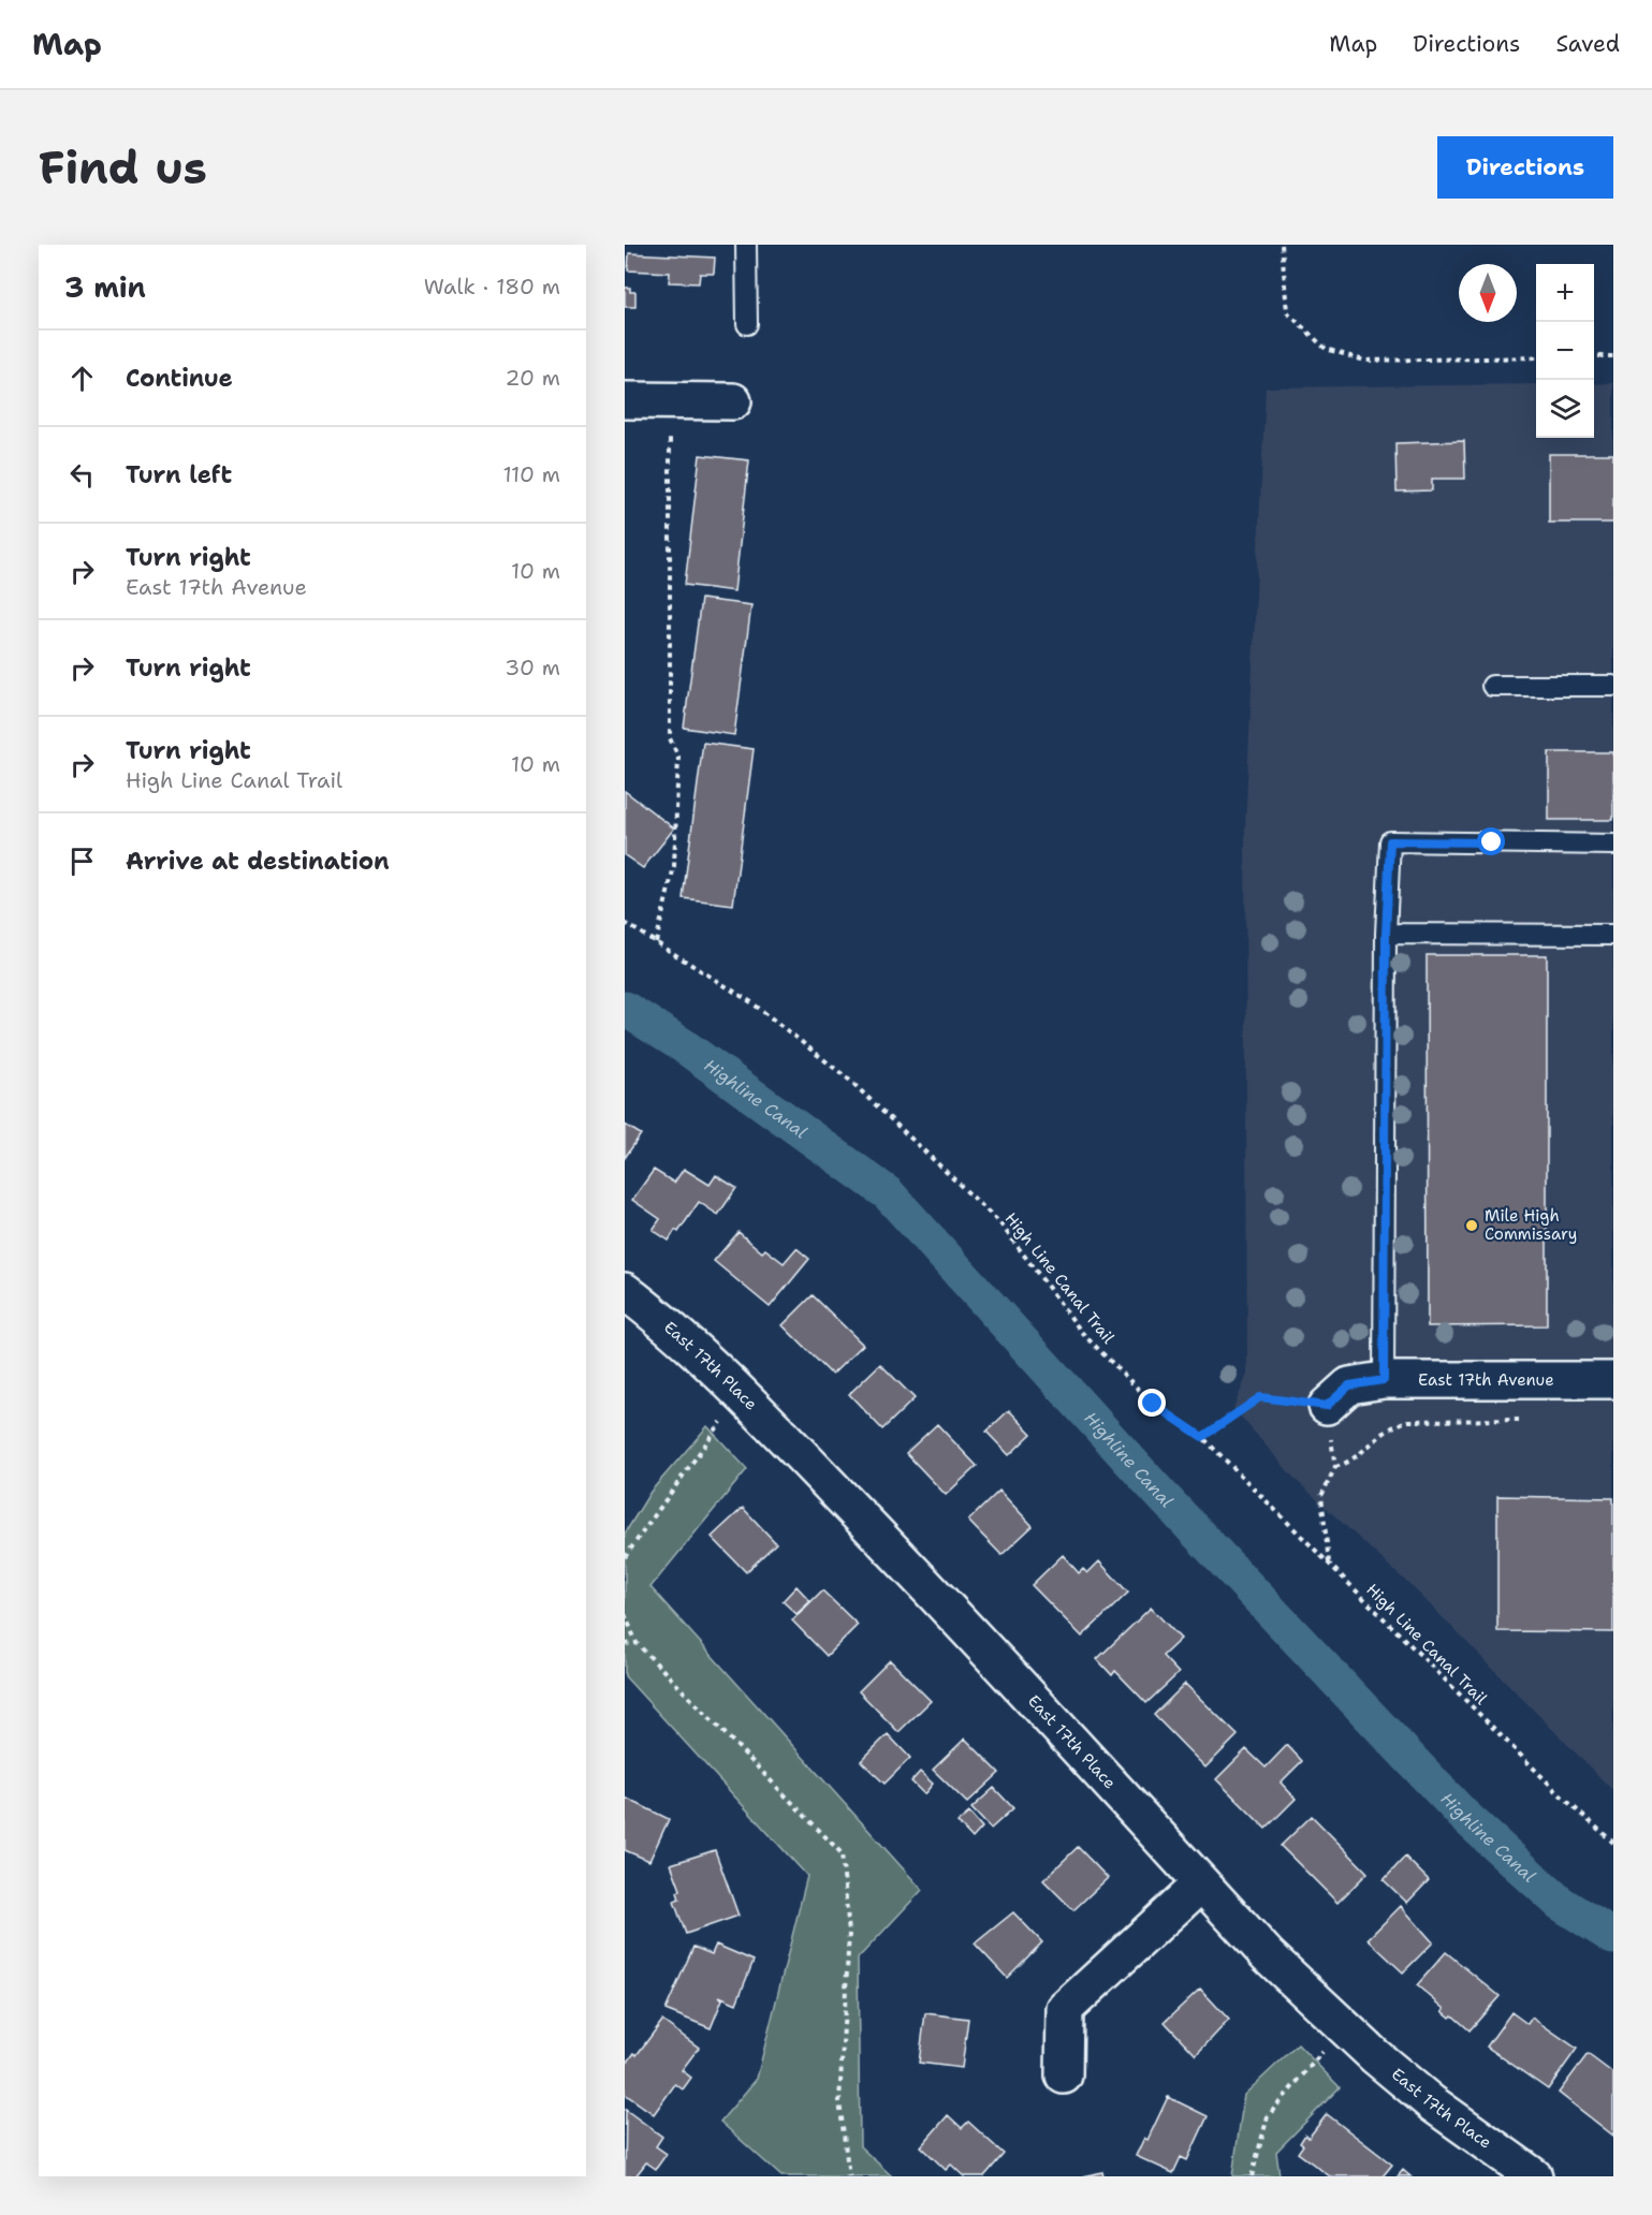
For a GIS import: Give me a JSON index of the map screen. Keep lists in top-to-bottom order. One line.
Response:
{"streets":{"street":["East 17th Place","East 17th Avenue"],"path":["High Line Canal Trail"]},"water":["Highline Canal"],"places":["Mile High Commissary"],"north":"bottom","page":{"header":"Map","nav":["Map","Directions","Saved"],"buttons":"Directions","title":"Find us","heading":["3 min","Walk · 180 m"],"map_buttons":["+","−"],"list":[["Continue","20 m"],["Turn left","110 m"],["Turn right","East 17th Avenue","10 m"],["Turn right","30 m"],["Turn right","High Line Canal Trail","10 m"],"Arrive at destination"]}}
